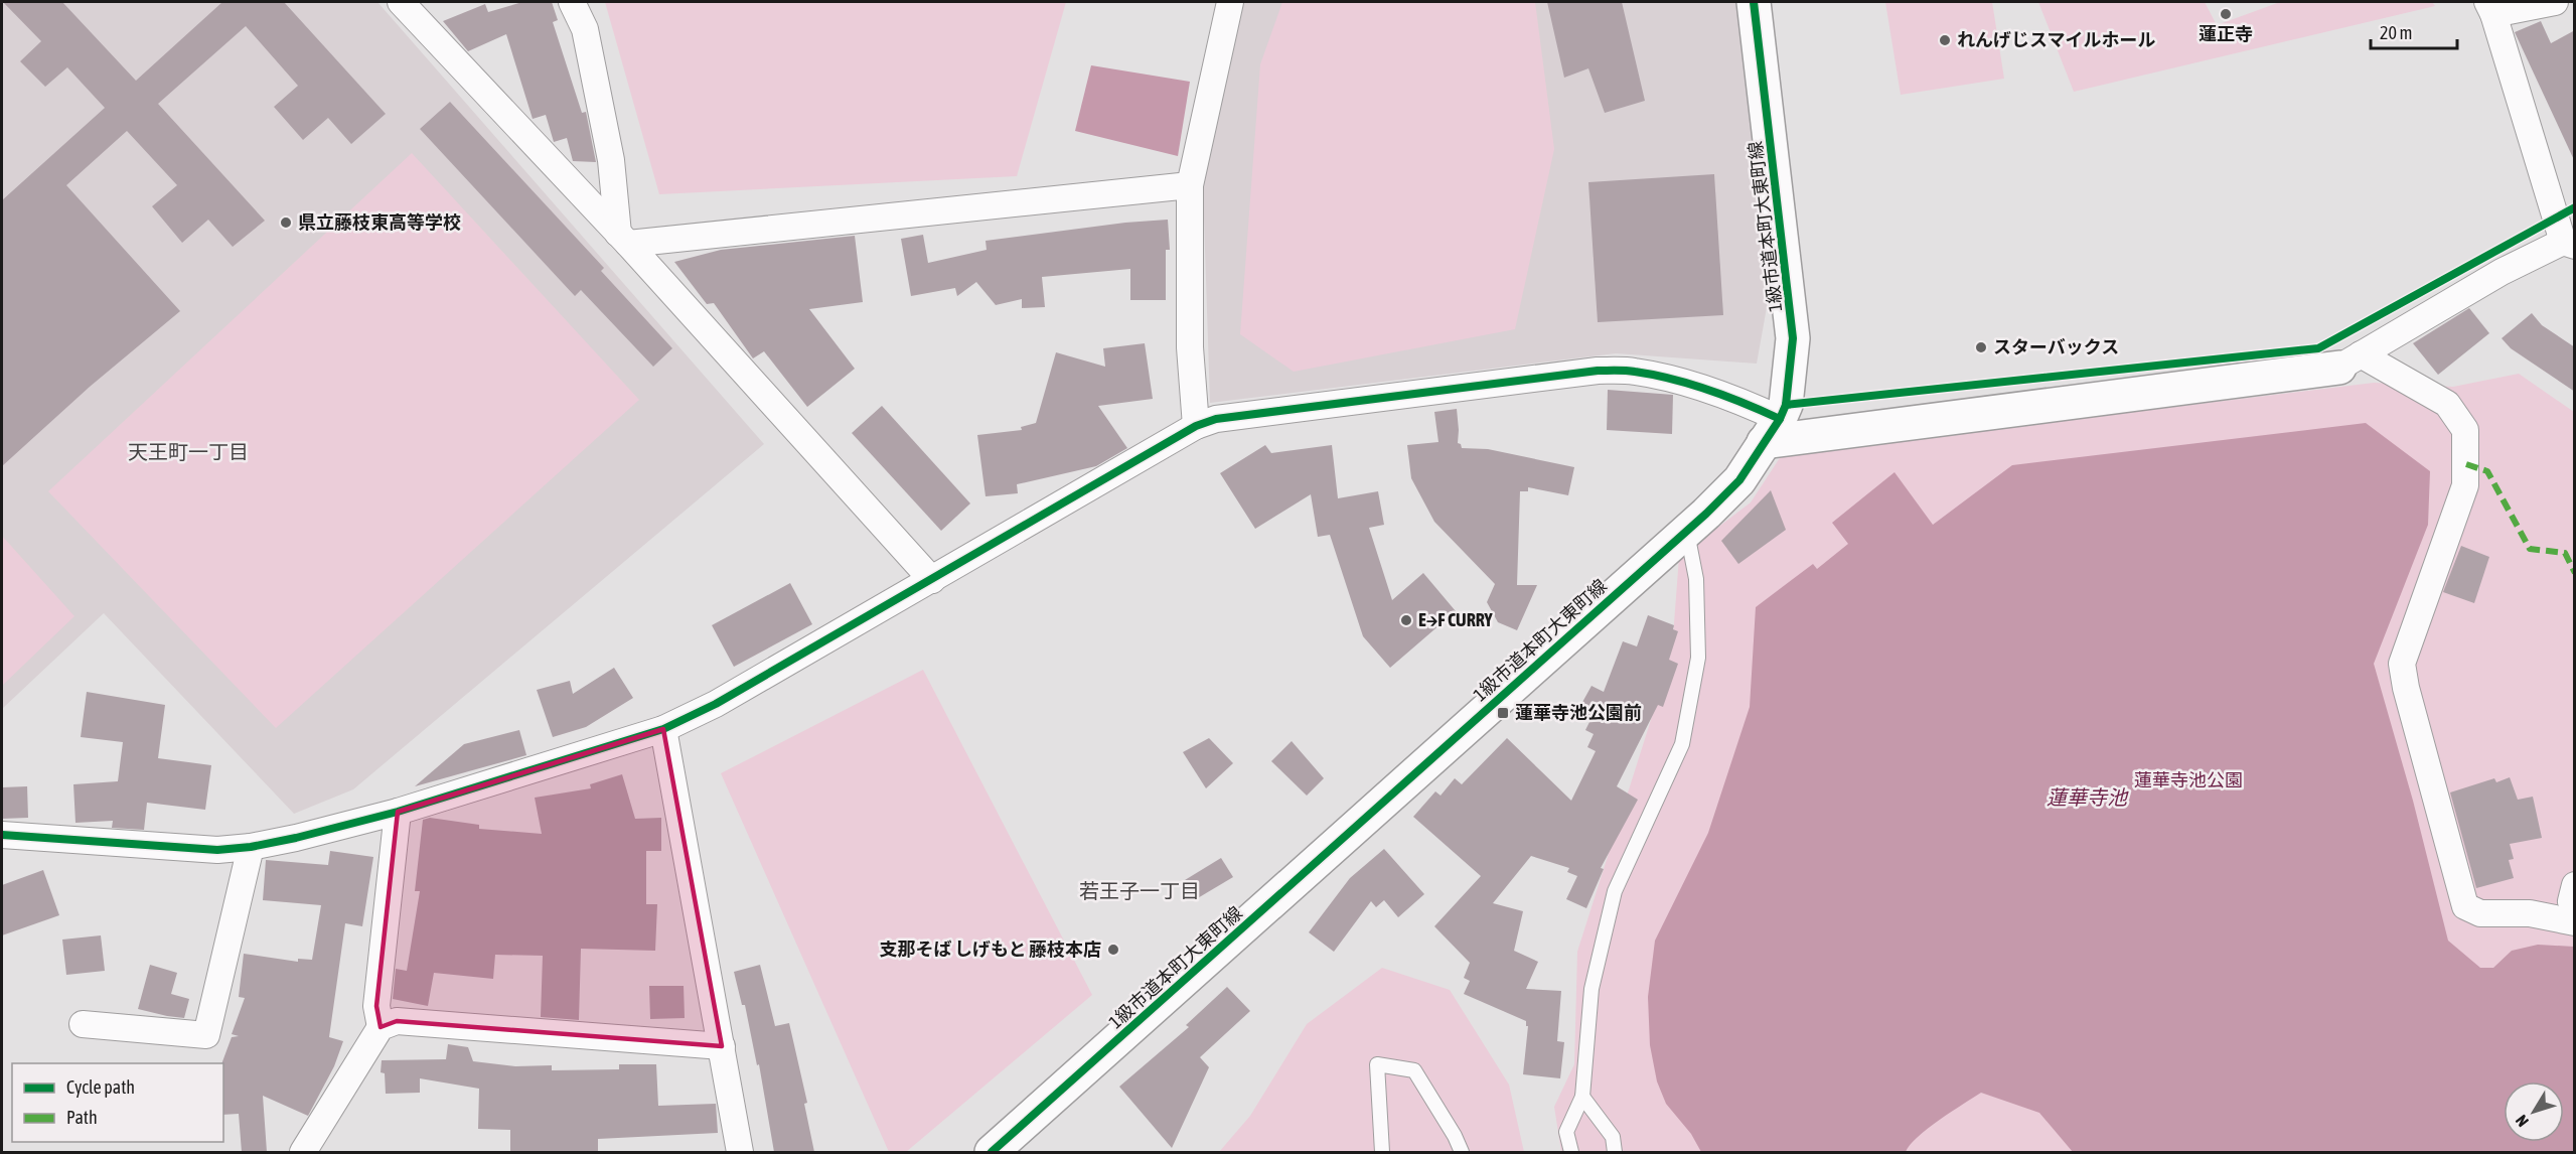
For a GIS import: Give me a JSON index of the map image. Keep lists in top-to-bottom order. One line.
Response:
{"streets":{"street":["1級市道本町大東町線"]},"districts":["天王町一丁目","若王子一丁目"],"water":["蓮華寺池"],"parks":["蓮華寺池公園"],"places":{"other":["蓮正寺","れんげじスマイルホール","県立藤枝東高等学校","スターバックス","E→F CURRY","支那そば しげもと 藤枝本店"],"transit":["蓮華寺池公園前"]},"legend":["Cycle path","Path"],"scale_bar":"20 m","north":"bottom left"}
